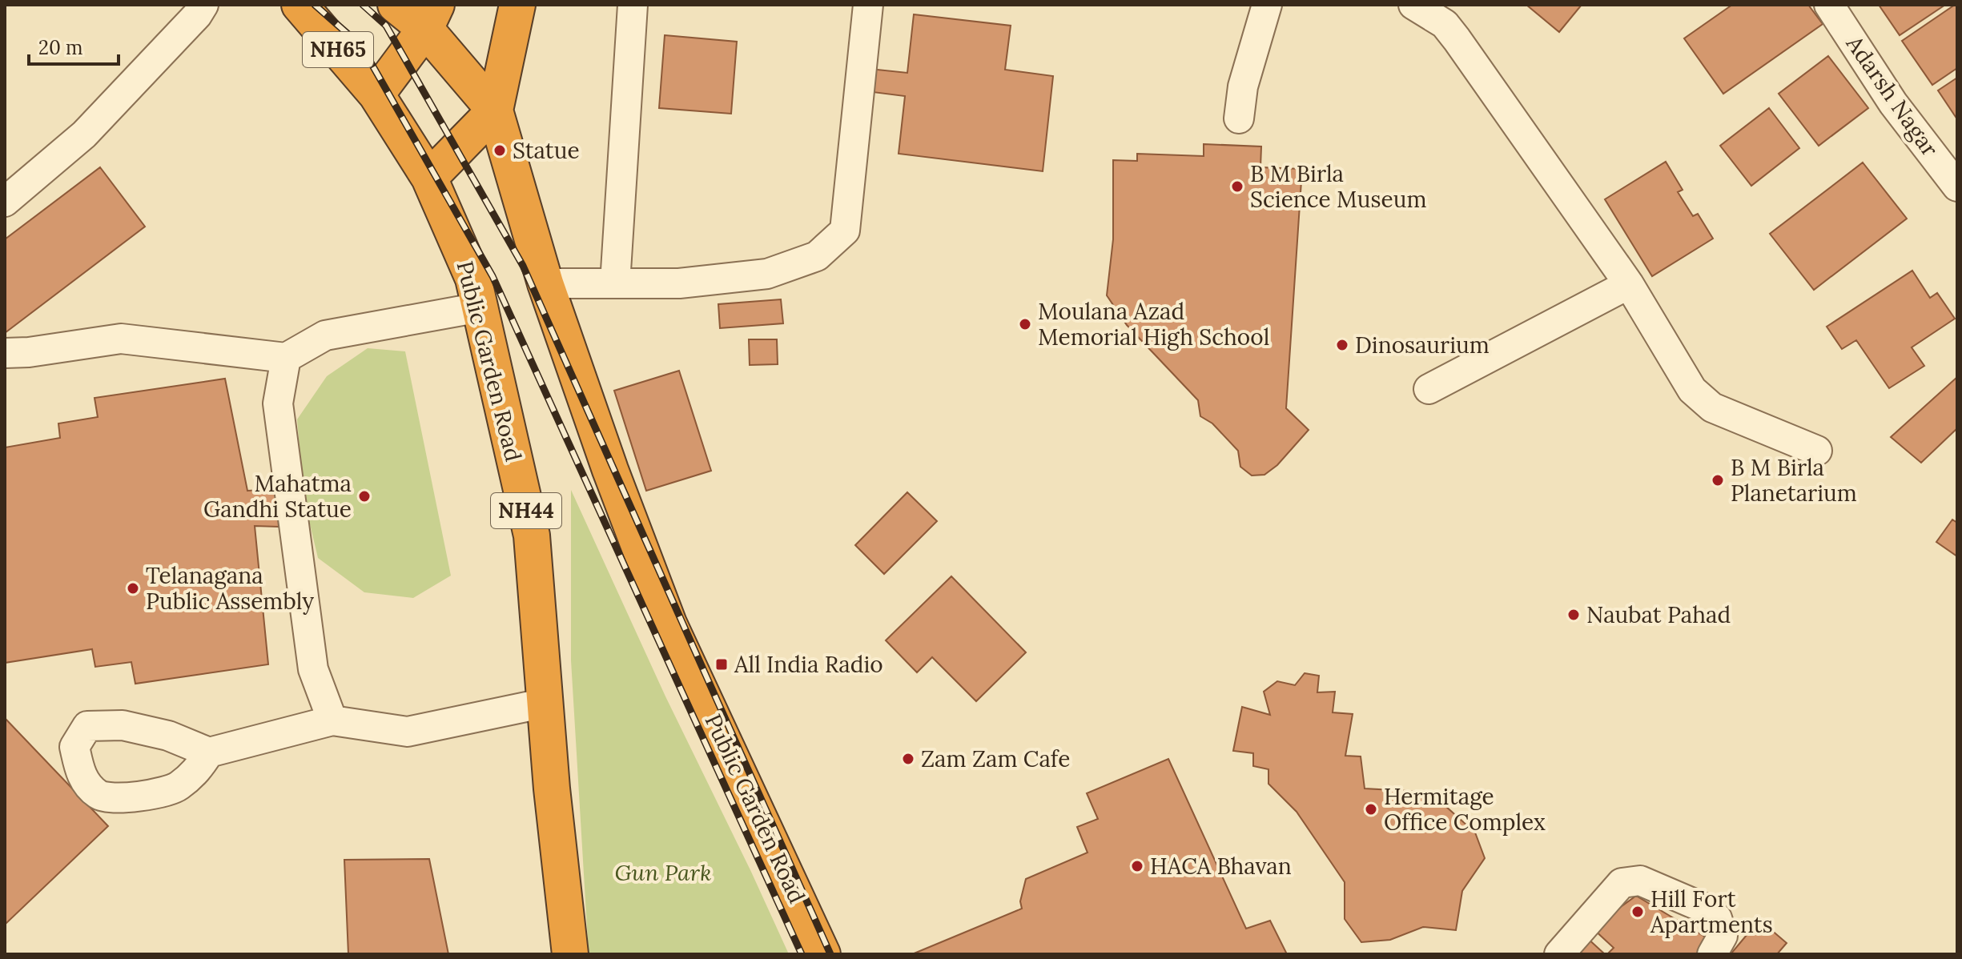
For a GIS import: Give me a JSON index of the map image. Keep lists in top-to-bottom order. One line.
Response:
{"streets":{"highway":["NH65","Public Garden Road","NH44"],"street":["Adarsh Nagar"]},"crossings":[["NH65","Public Garden Road"]],"parks":["Gun Park"],"places":{"other":["Statue","B M Birla Science Museum","Moulana Azad Memorial High School","Dinosaurium","B M Birla Planetarium","Mahatma Gandhi Statue","Telanagana Public Assembly","Naubat Pahad","Zam Zam Cafe","Hermitage Office Complex","HACA Bhavan","Hill Fort Apartments"],"transit":["All India Radio"]},"scale_bar":"20 m"}
